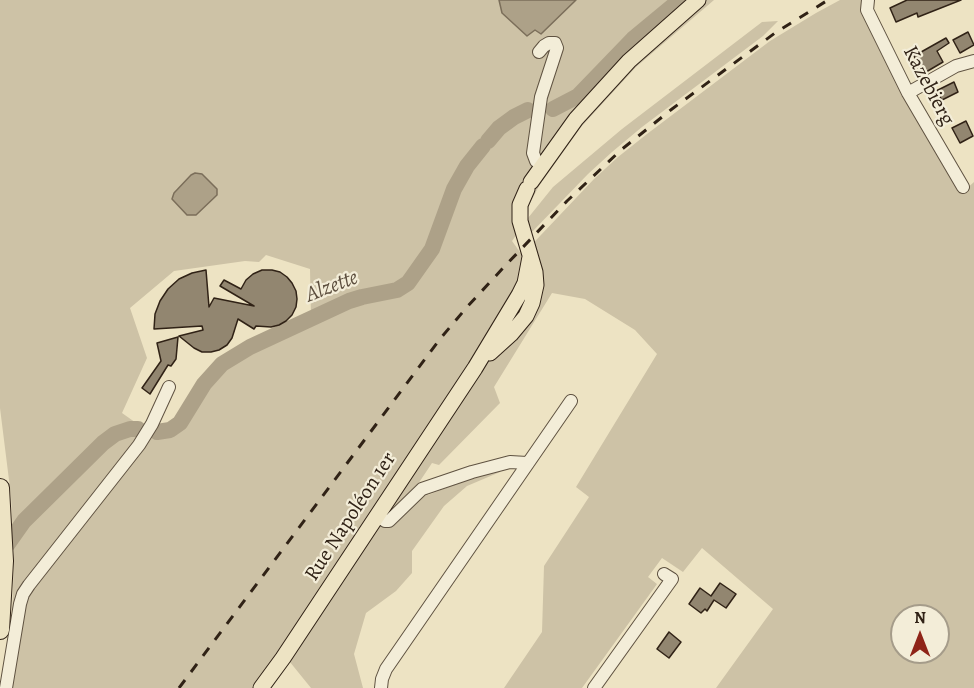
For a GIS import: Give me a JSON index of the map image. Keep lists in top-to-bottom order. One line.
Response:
{"streets":{"main road":["Rue Napoléon 1er"],"street":["Kazebierg"]},"water":["Alzette"],"north":"top"}
